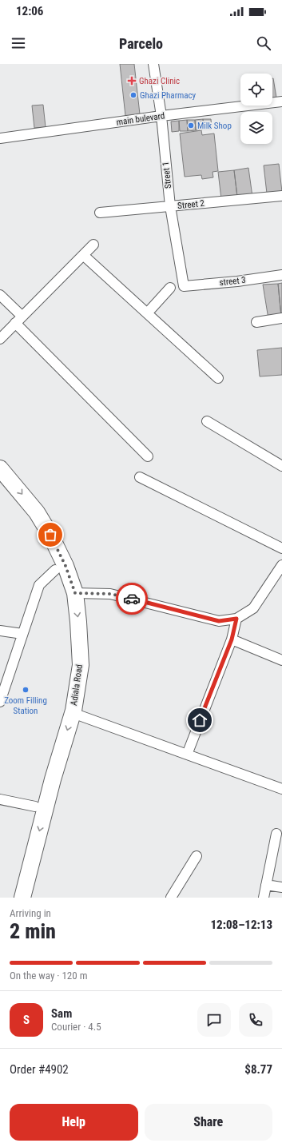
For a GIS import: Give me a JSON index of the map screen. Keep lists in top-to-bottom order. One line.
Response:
{"streets":{"main road":["Adiala Road"],"street":["main bulevard","Street 1","Street 2","street 3"]},"crossings":[["main bulevard","Street 1"],["Street 1","Street 2"],["Street 1","street 3"]],"places":{"health":["Ghazi Clinic"],"other":["Ghazi Pharmacy","Milk Shop","Zoom Filling Station"]},"page":{"status":"12:06","header":"Parcelo","heading":["2 min","Arriving in","12:08–12:13"],"panel":["Sam","Courier · 4.5","Order #4902","$8.77"],"bar":"On the way · 120 m","round":"S","buttons":["Help","Share"]}}
